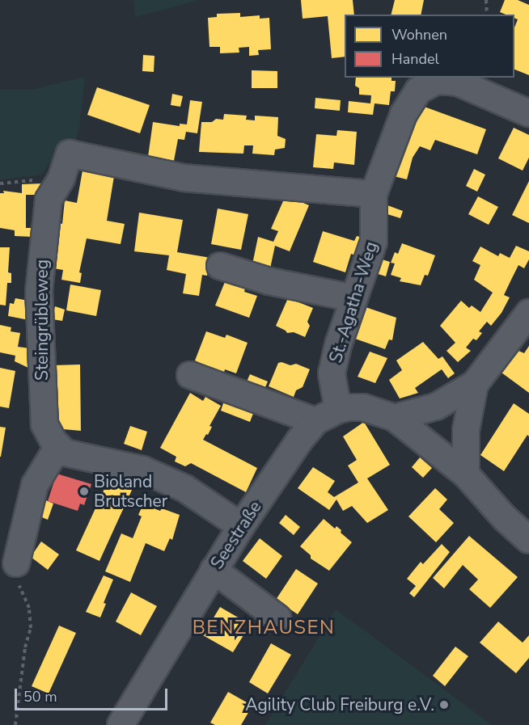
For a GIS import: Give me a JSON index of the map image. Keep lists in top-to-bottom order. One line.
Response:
{"streets":{"street":["St.-Agatha-Weg","Steingrübleweg","Seestraße"]},"crossings":[["St.-Agatha-Weg","Steingrübleweg"],["St.-Agatha-Weg","Seestraße"]],"districts":["BENZHAUSEN"],"places":["Bioland Brutscher","Agility Club Freiburg e.V."],"legend":["Wohnen","Handel"],"scale_bar":"50 m"}
